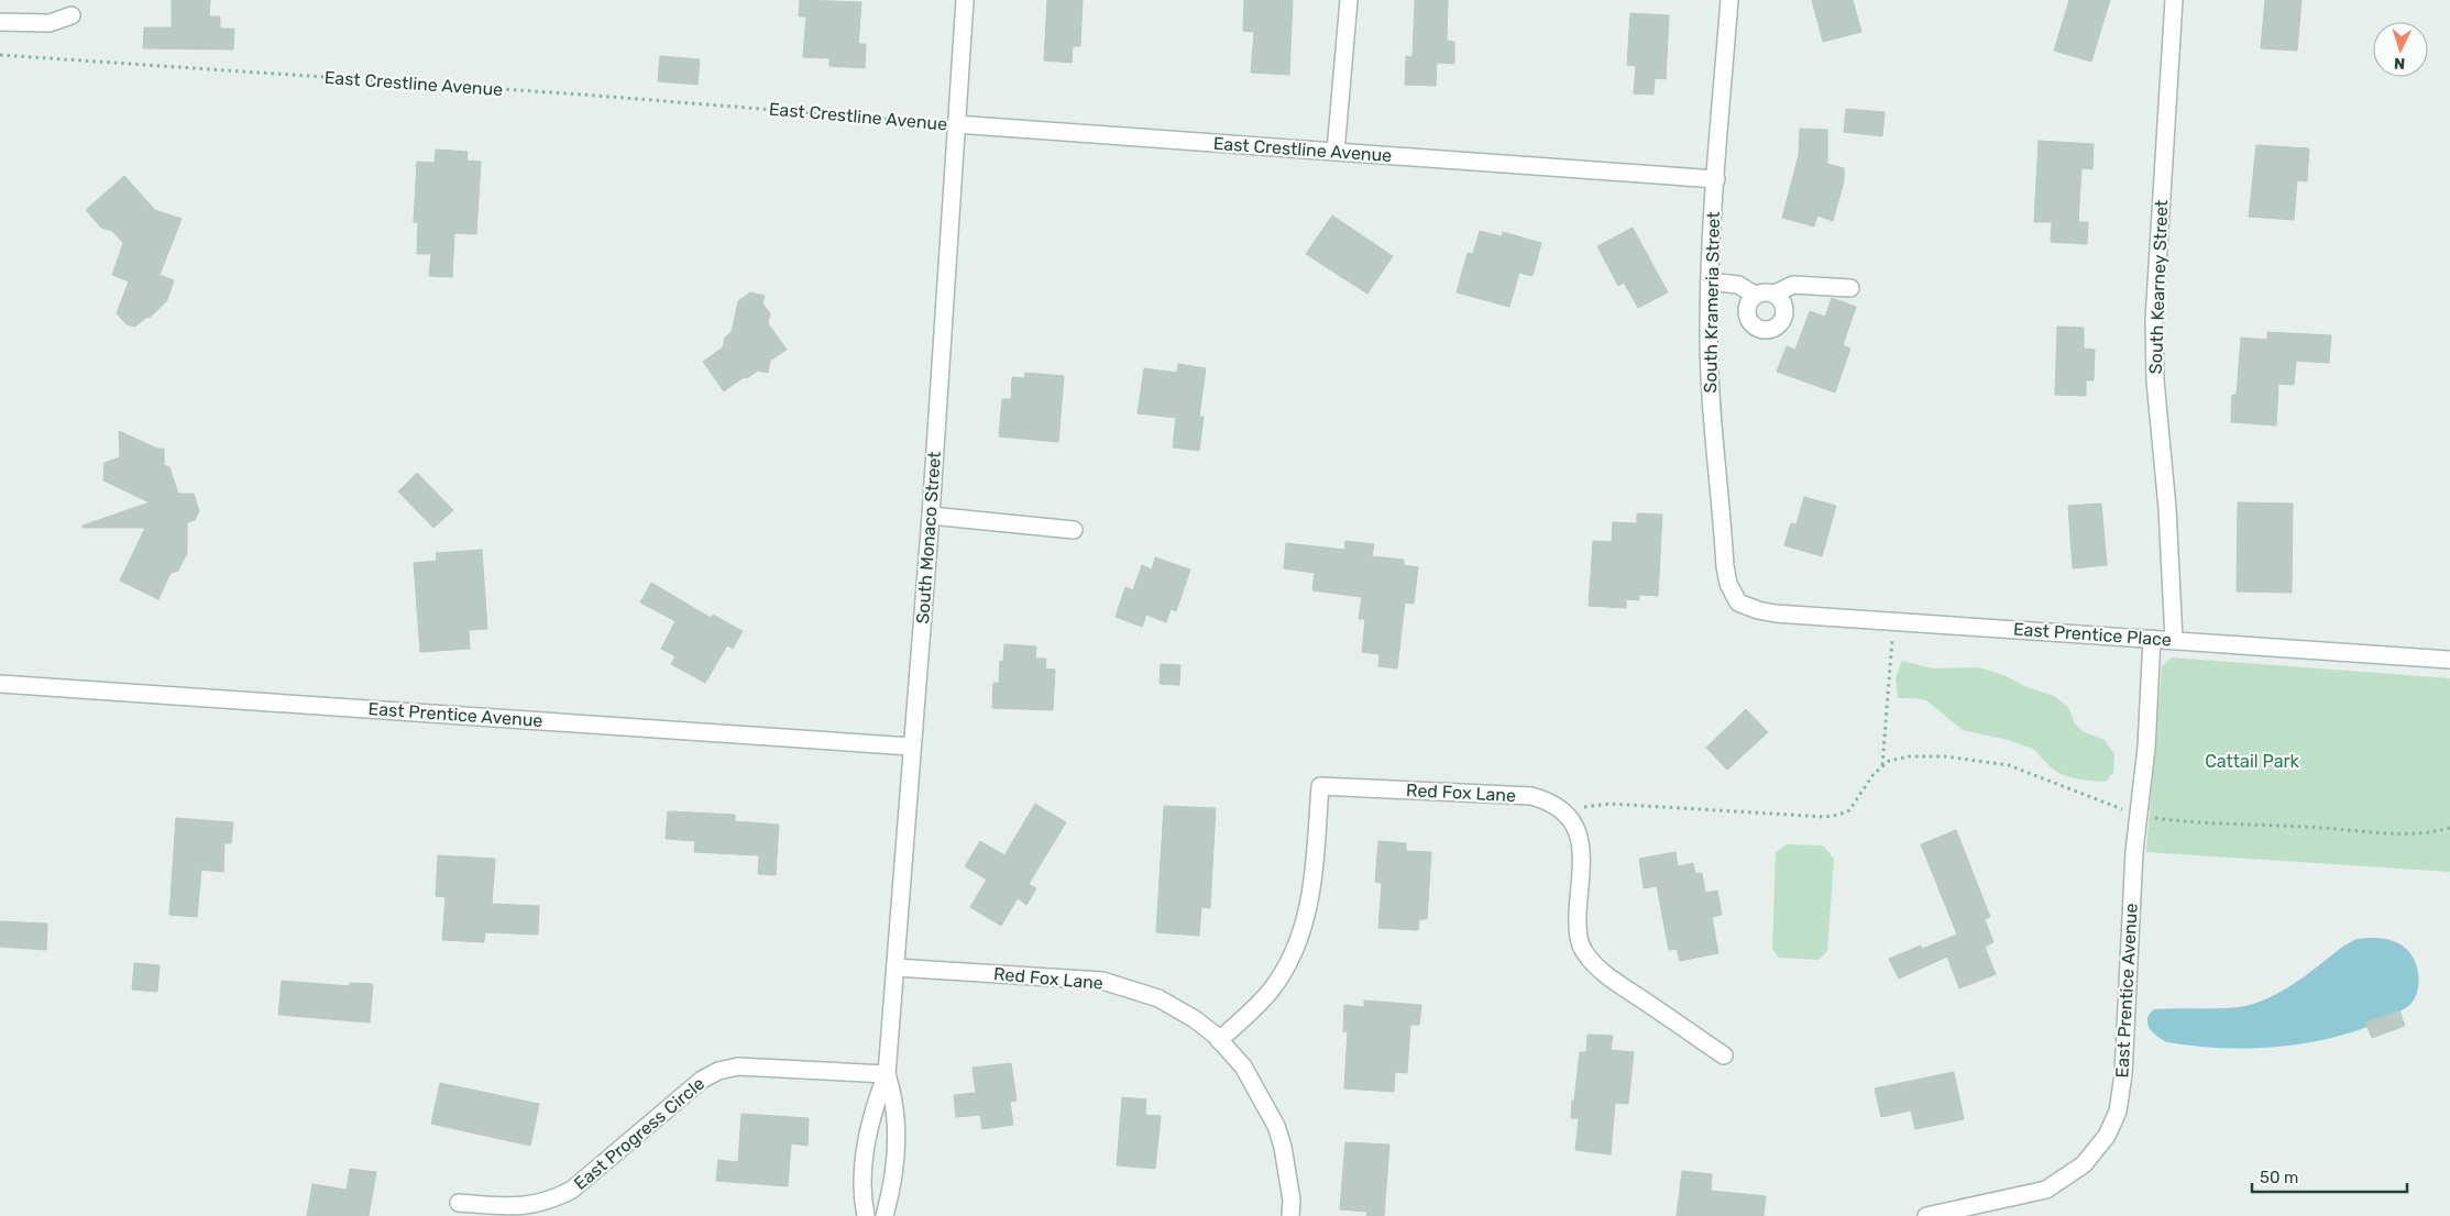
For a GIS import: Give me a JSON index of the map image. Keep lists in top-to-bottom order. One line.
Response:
{"streets":{"street":["East Crestline Avenue","South Kearney Street","South Krameria Street","South Monaco Street","East Prentice Place","East Prentice Avenue","Red Fox Lane","East Progress Circle"]},"crossings":[["East Crestline Avenue","South Krameria Street"],["East Crestline Avenue","South Monaco Street"],["South Kearney Street","East Prentice Place"],["South Krameria Street","East Prentice Place"],["South Monaco Street","East Prentice Avenue"],["South Monaco Street","Red Fox Lane"],["South Monaco Street","East Progress Circle"],["East Prentice Place","East Prentice Avenue"]],"parks":["Cattail Park"],"scale_bar":"50 m","north":"bottom"}
